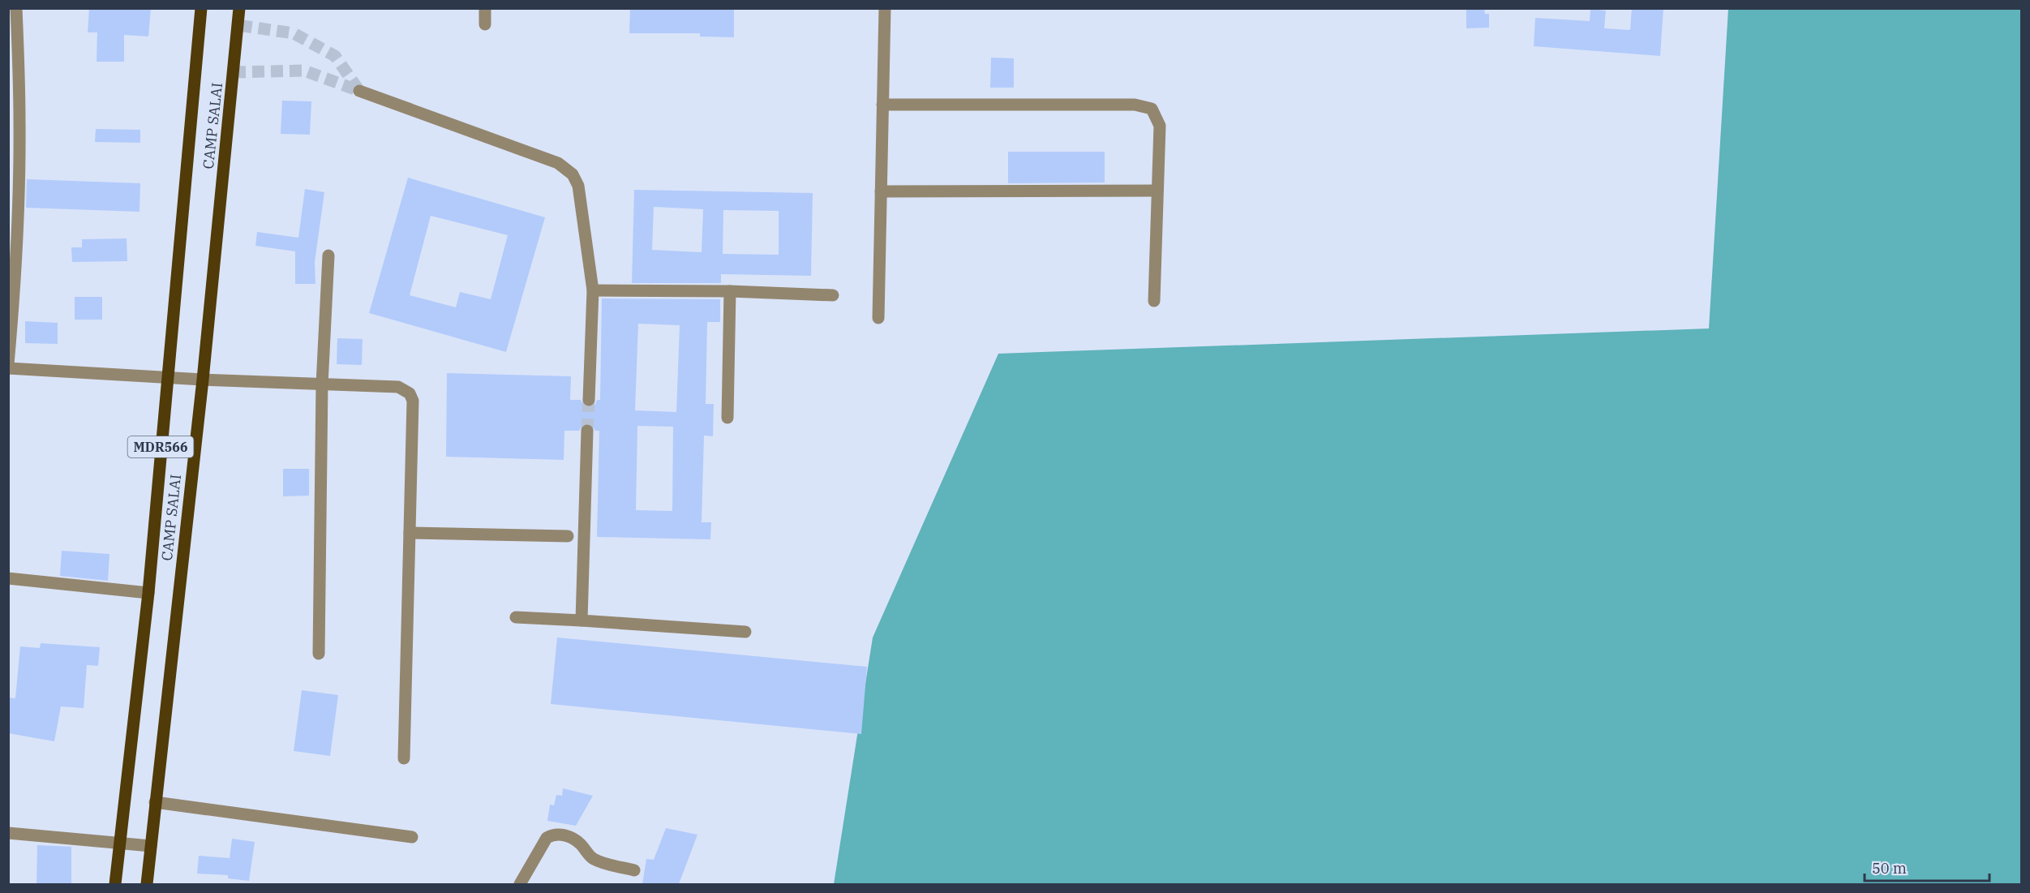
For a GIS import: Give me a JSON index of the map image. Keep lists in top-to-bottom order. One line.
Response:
{"streets":{"main road":["CAMP SALAI","MDR566"]},"scale_bar":"50 m"}
